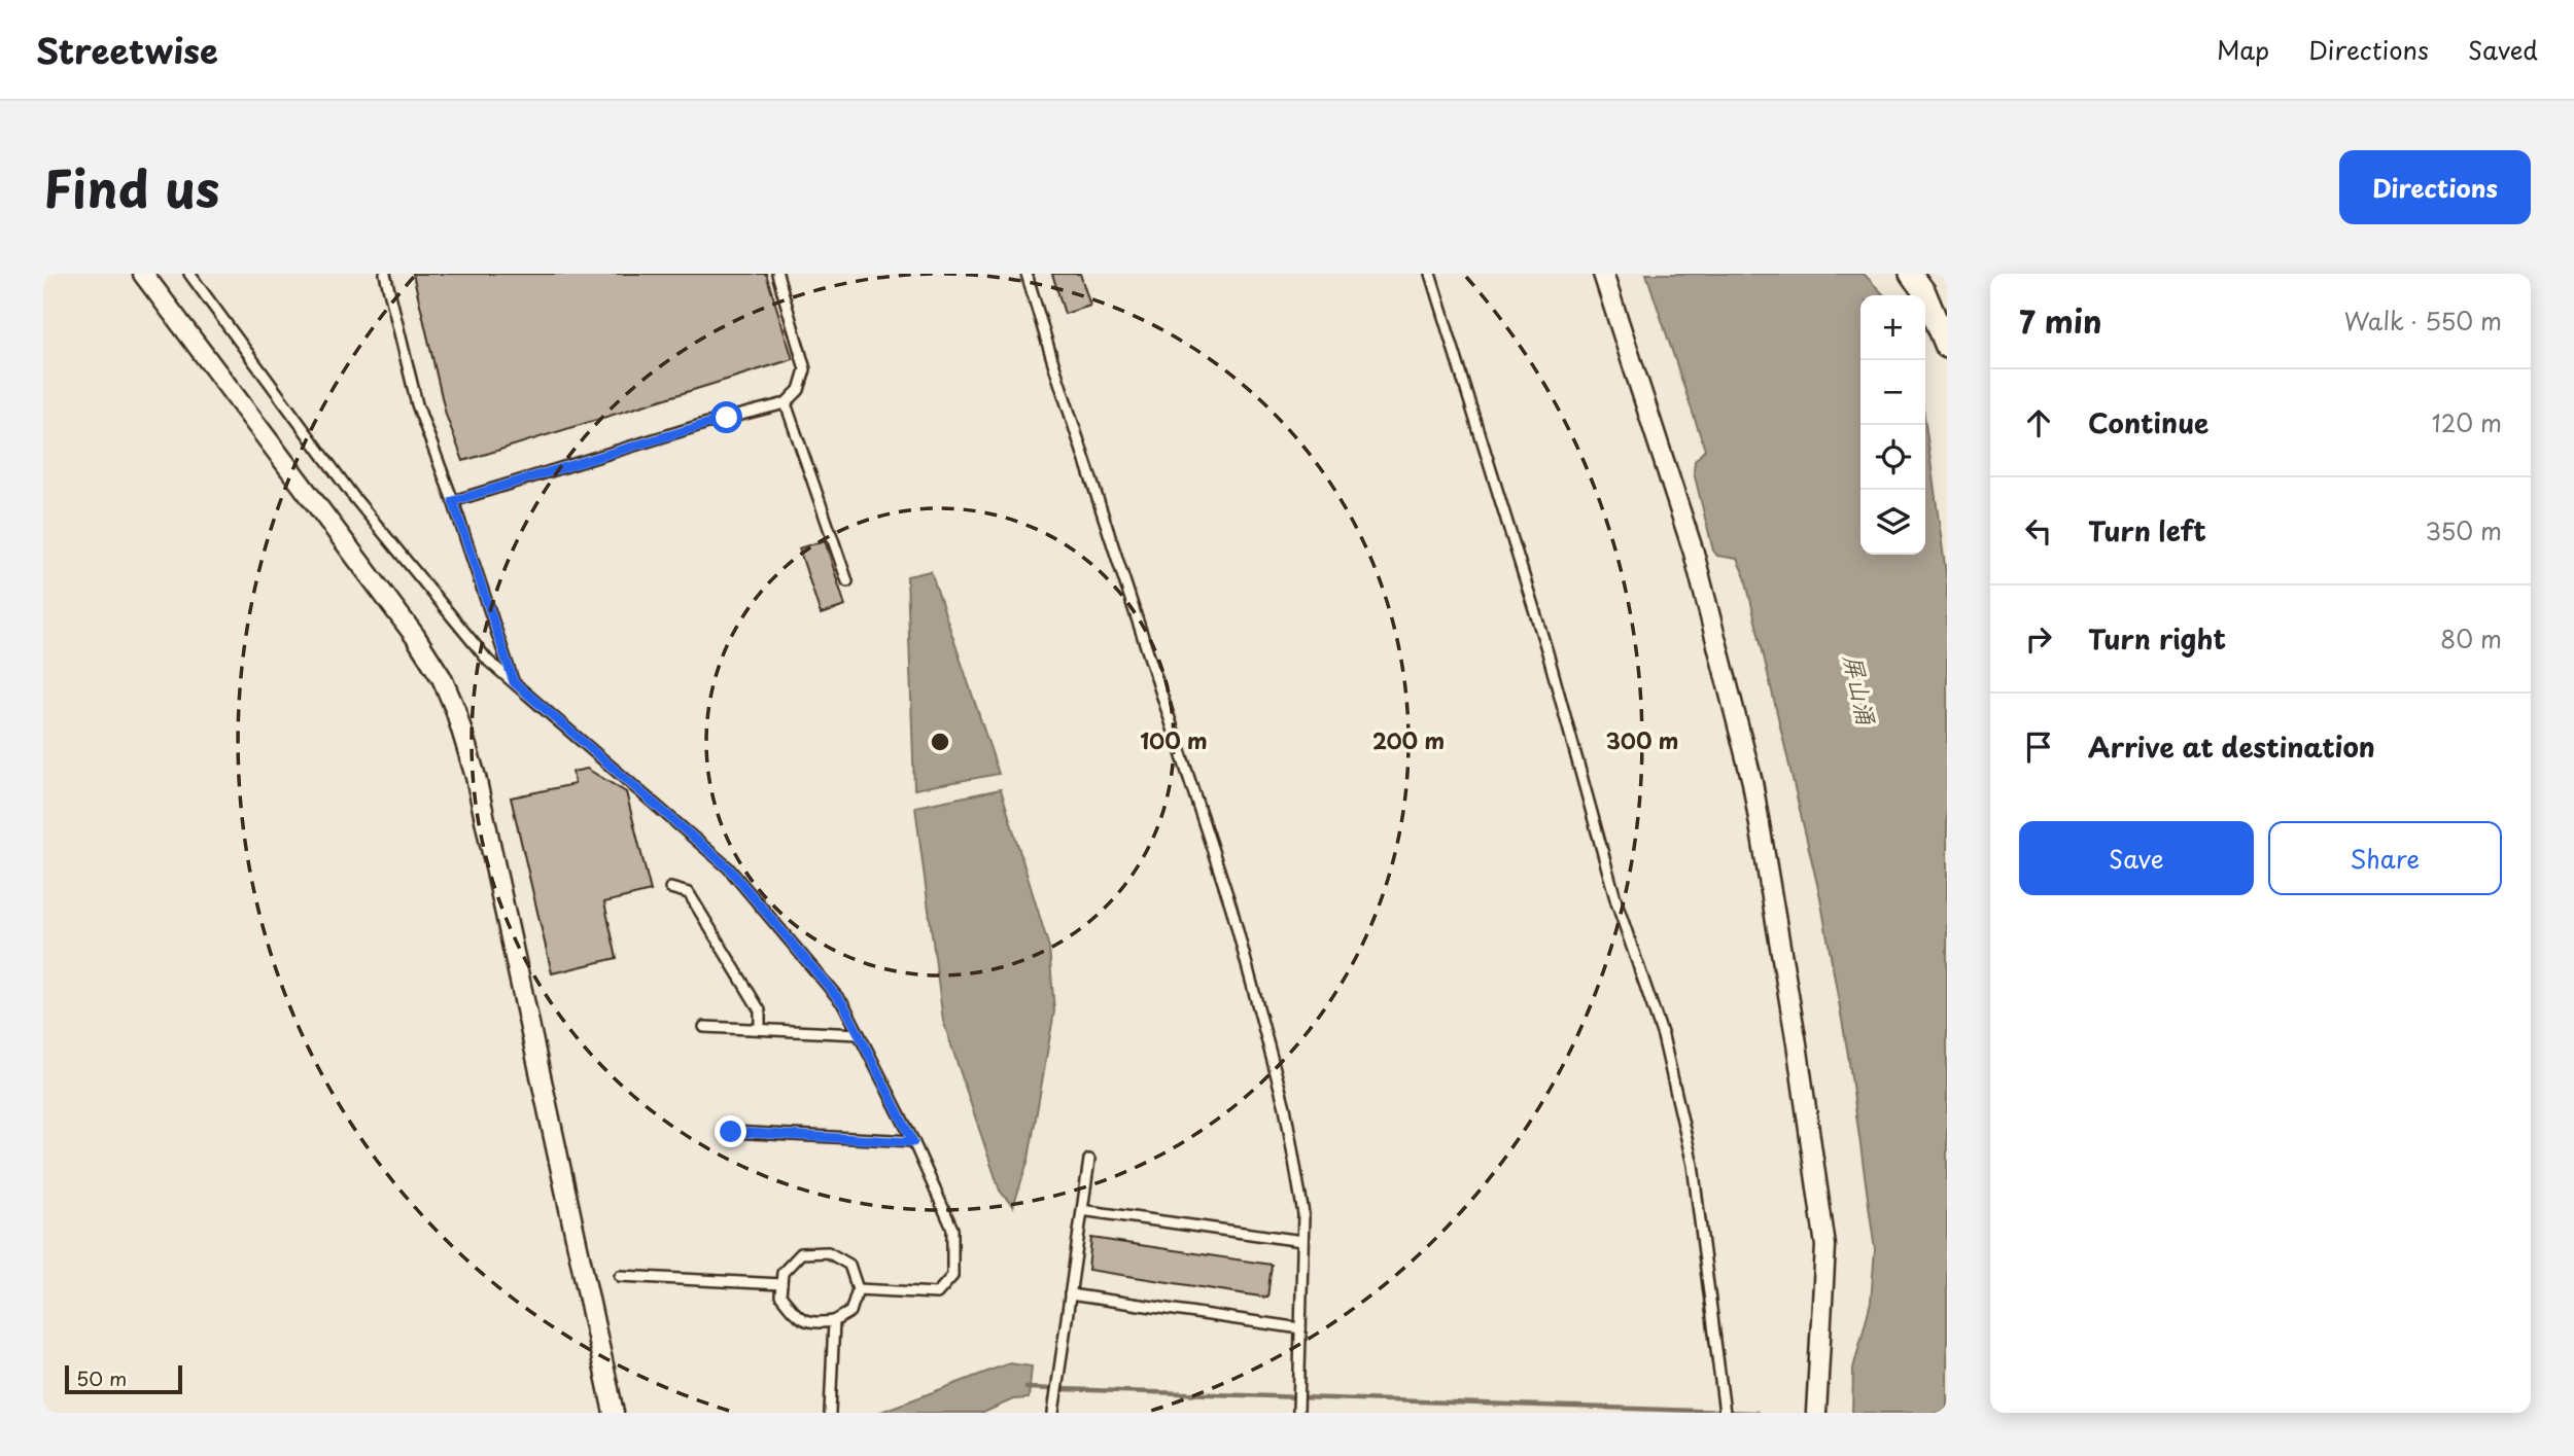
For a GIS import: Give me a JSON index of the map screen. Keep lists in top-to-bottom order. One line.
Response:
{"water":["屏山涌"],"scale_bar":"50 m","page":{"header":"Streetwise","nav":["Map","Directions","Saved"],"title":"Find us","buttons":["Directions",["Save","Share"]],"heading":["7 min","Walk · 550 m"],"map_buttons":["+","−"],"list":[["Continue","120 m"],["Turn left","350 m"],["Turn right","80 m"],"Arrive at destination"],"scale":"50 m"},"rings":["100 m","200 m","300 m"]}
